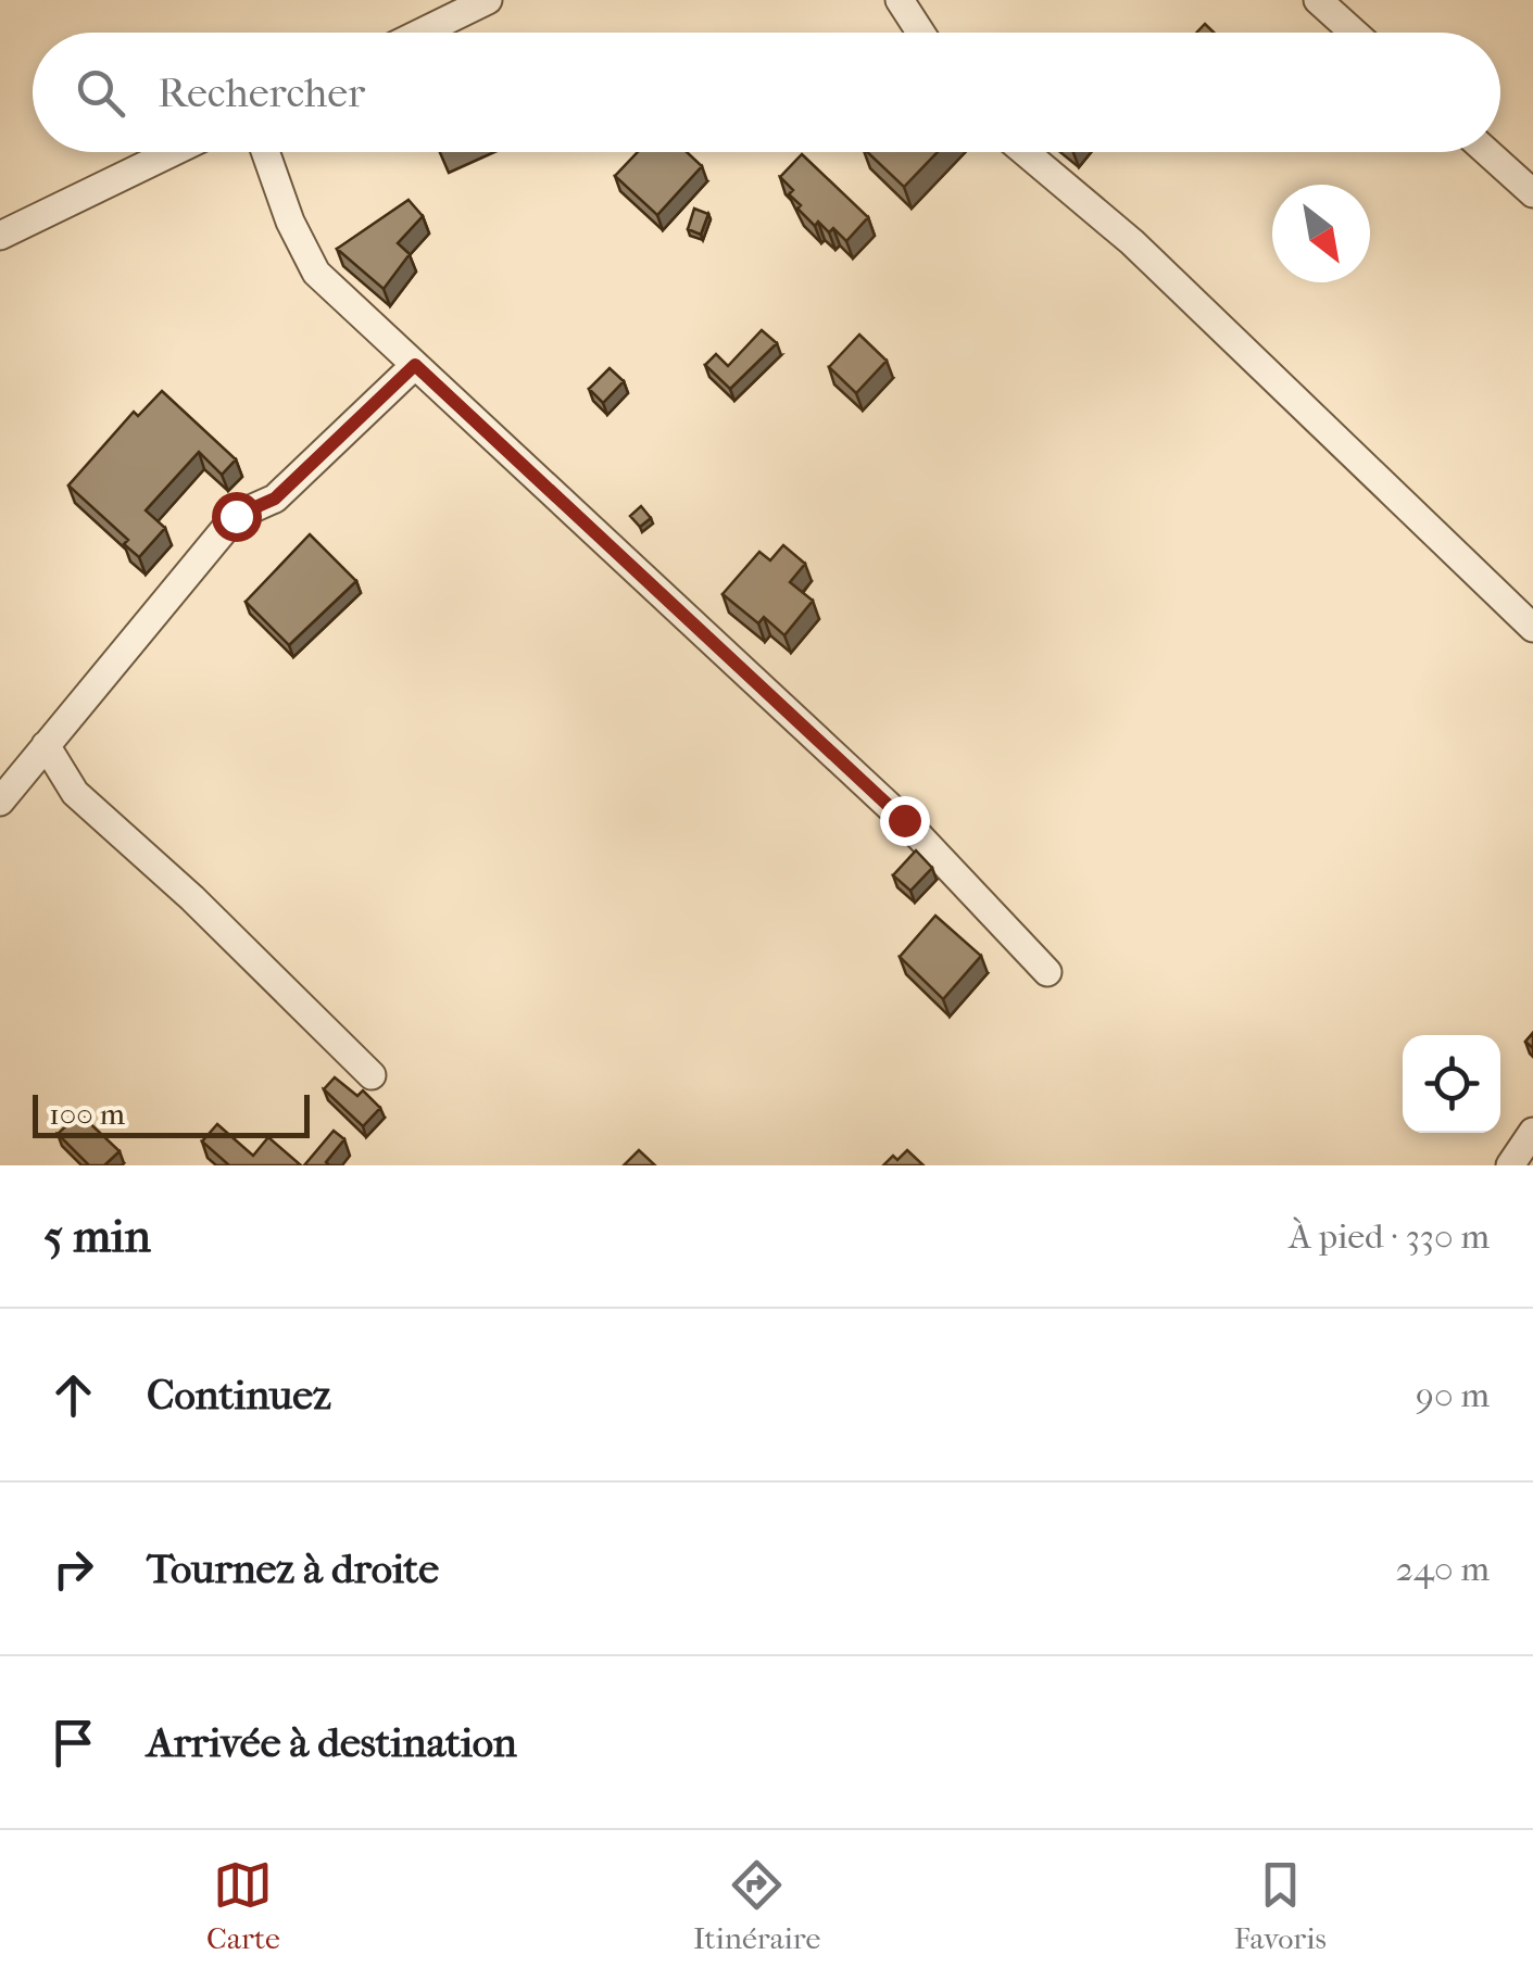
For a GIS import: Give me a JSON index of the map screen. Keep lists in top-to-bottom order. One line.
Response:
{"scale_bar":"100 m","north":"bottom right","page":{"search":"Rechercher","scale":"100 m","heading":["5 min","À pied · 330 m"],"list":[["Continuez","90 m"],["Tournez à droite","240 m"],"Arrivée à destination"],"nav":["Carte","Itinéraire","Favoris"]}}
